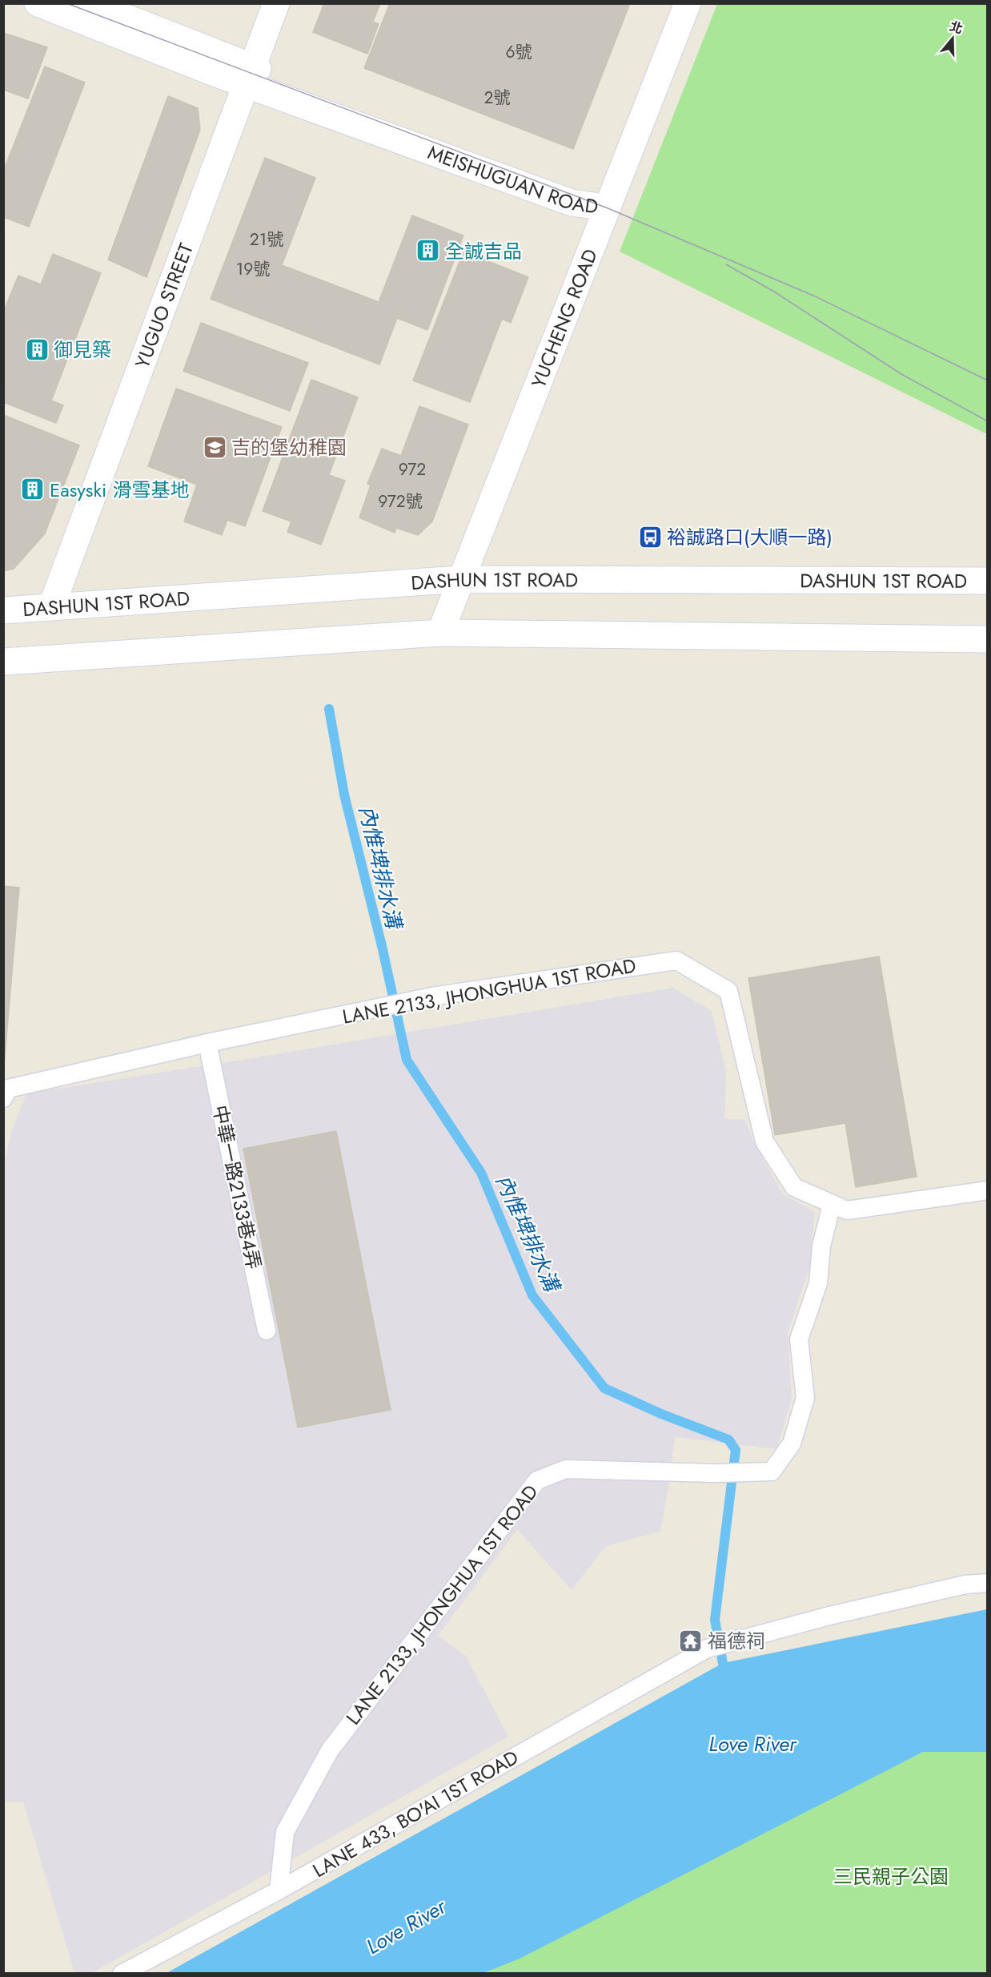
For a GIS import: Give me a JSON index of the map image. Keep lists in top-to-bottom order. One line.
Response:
{"streets":{"street":["MEISHUGUAN ROAD","YUGUO STREET","YUCHENG ROAD","DASHUN 1ST ROAD"],"lane":["LANE 2133, JHONGHUA 1ST ROAD","中華一路2133巷4弄","LANE 433, BO'AI 1ST ROAD"]},"crossings":[["MEISHUGUAN ROAD","YUGUO STREET"],["MEISHUGUAN ROAD","YUCHENG ROAD"],["YUGUO STREET","DASHUN 1ST ROAD"],["YUCHENG ROAD","DASHUN 1ST ROAD"],["LANE 2133, JHONGHUA 1ST ROAD","中華一路2133巷4弄"],["LANE 2133, JHONGHUA 1ST ROAD","LANE 433, BO'AI 1ST ROAD"]],"water":["內惟埤排水溝","Love River"],"parks":["三民親子公園"],"places":{"building":["全誠吉品","御見築","Easyski 滑雪基地"],"school or university":["吉的堡幼稚園"],"bus stop":["裕誠路口(大順一路)"],"temple":["福德祠"]},"house_numbers":["6號","2號","21號","19號","972","972號"],"north":"top"}
